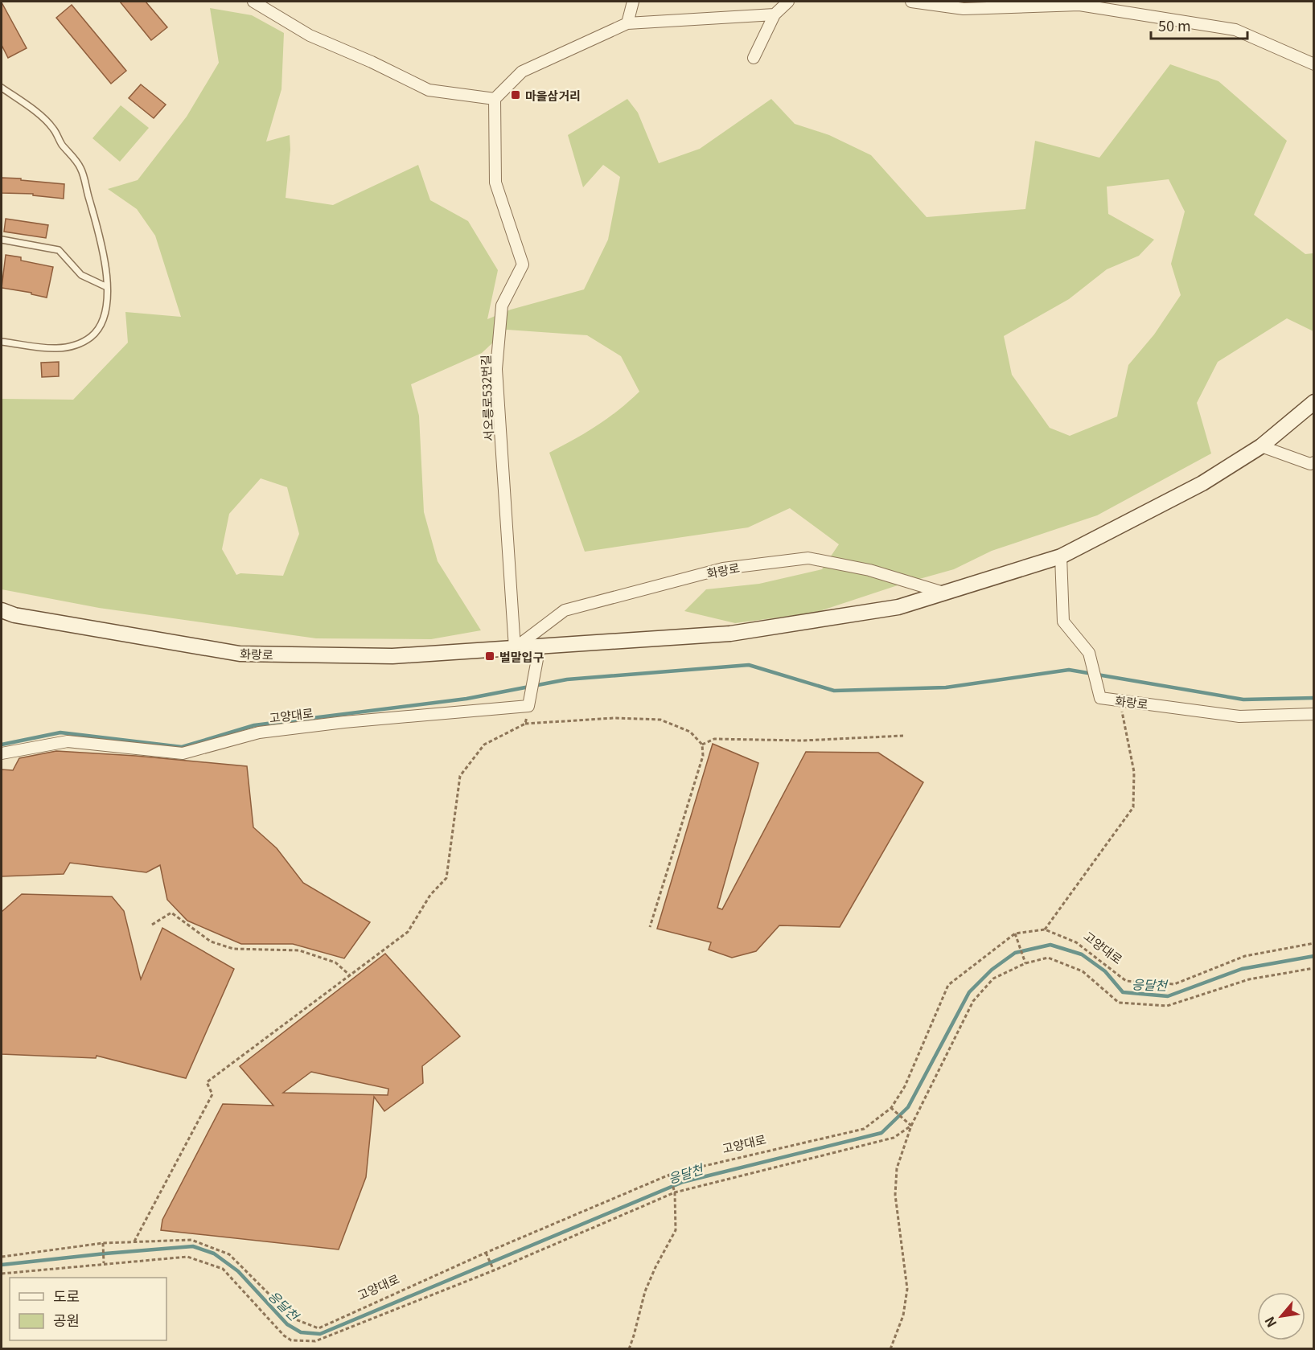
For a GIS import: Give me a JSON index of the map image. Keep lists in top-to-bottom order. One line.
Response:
{"streets":{"main road":["화랑로"],"street":["서오릉로532번길","고양대로"]},"crossings":[["서오릉로532번길","화랑로"]],"water":["응달천"],"places":{"transit":["마을삼거리","벌말입구"]},"legend":["도로","공원"],"scale_bar":"50 m","north":"bottom left"}
